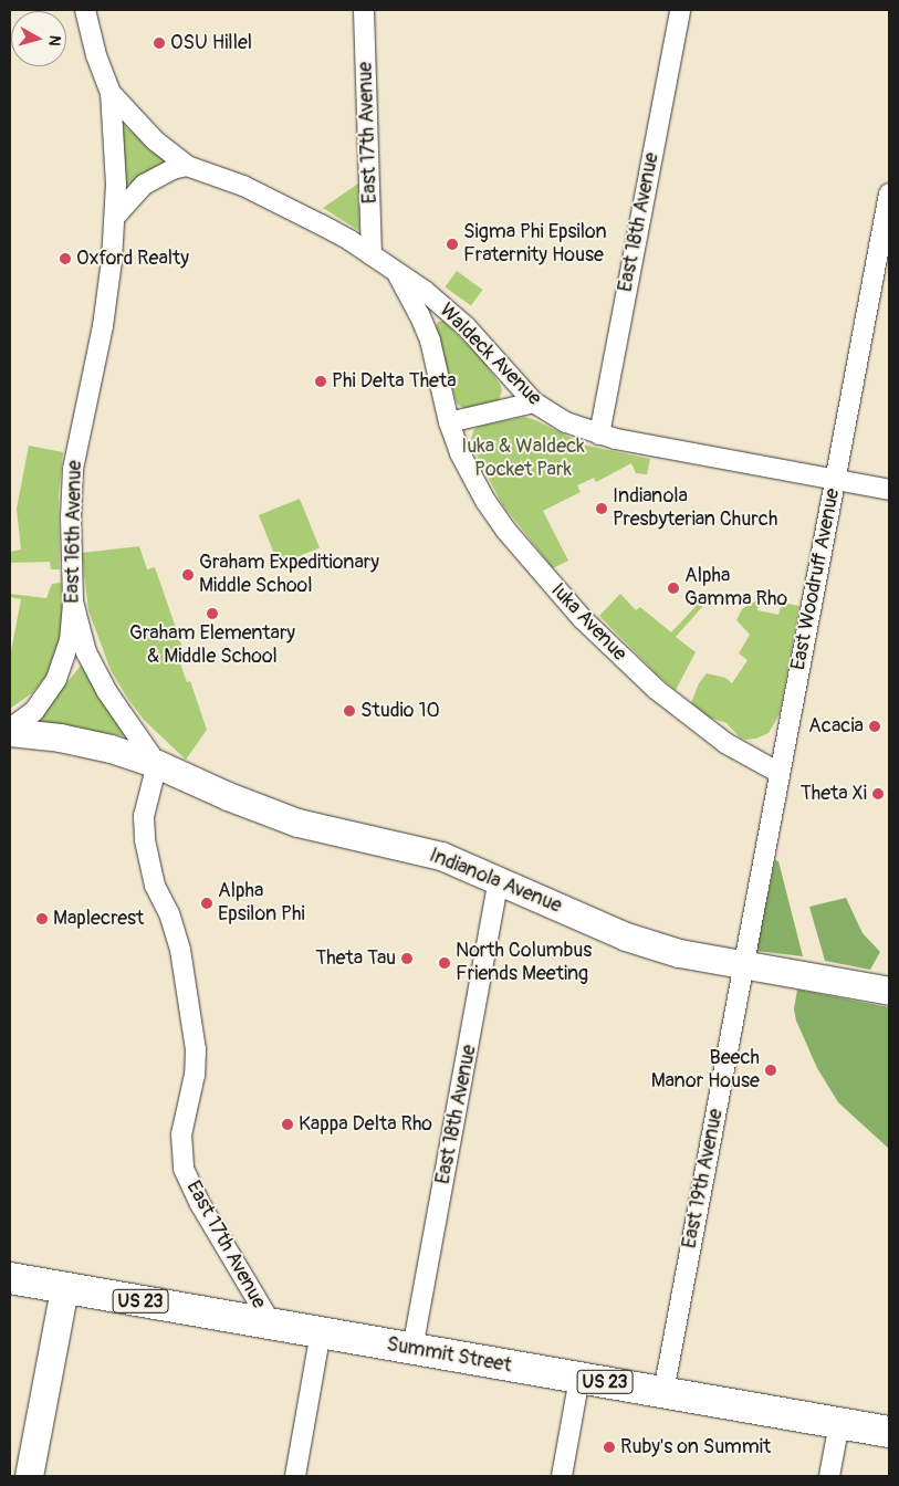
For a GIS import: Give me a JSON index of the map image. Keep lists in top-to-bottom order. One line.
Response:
{"streets":{"main road":["US 23","Summit Street"],"street":["East 17th Avenue","East 18th Avenue","Waldeck Avenue","East 16th Avenue","East Woodruff Avenue","Iuka Avenue","Indianola Avenue","East 19th Avenue"]},"crossings":[["East 17th Avenue","Waldeck Avenue"],["East 17th Avenue","Indianola Avenue"],["East 17th Avenue","Summit Street"],["East 18th Avenue","Waldeck Avenue"],["East 18th Avenue","Indianola Avenue"],["East 18th Avenue","Summit Street"],["Waldeck Avenue","East 16th Avenue"],["Waldeck Avenue","East Woodruff Avenue"],["Waldeck Avenue","Iuka Avenue"],["East 16th Avenue","Indianola Avenue"],["East Woodruff Avenue","Iuka Avenue"],["East Woodruff Avenue","Indianola Avenue"],["East Woodruff Avenue","East 19th Avenue"],["Indianola Avenue","East 19th Avenue"],["East 19th Avenue","Summit Street"]],"parks":["Iuka & Waldeck Pocket Park"],"places":["OSU Hillel","Sigma Phi Epsilon Fraternity House","Oxford Realty","Phi Delta Theta","Indianola Presbyterian Church","Graham Expeditionary Middle School","Alpha Gamma Rho","Graham Elementary & Middle School","Studio 10","Acacia","Theta Xi","Alpha Epsilon Phi","Maplecrest","Theta Tau","North Columbus Friends Meeting","Beech Manor House","Kappa Delta Rho","Ruby's on Summit"],"north":"right"}
